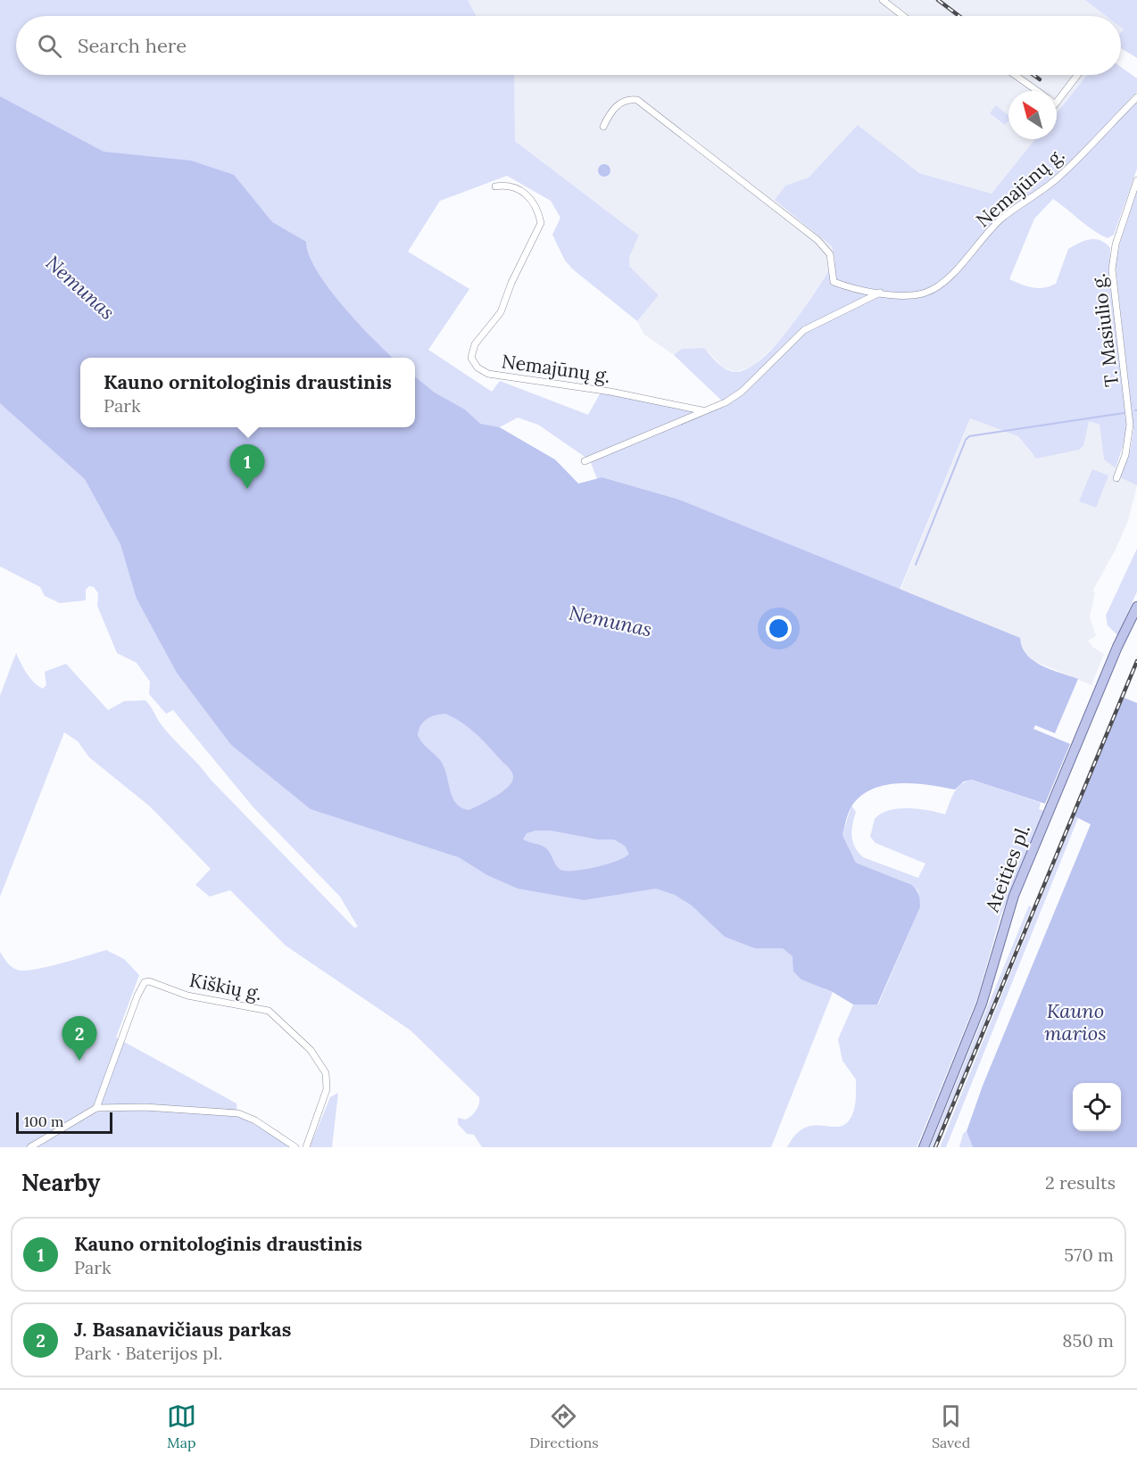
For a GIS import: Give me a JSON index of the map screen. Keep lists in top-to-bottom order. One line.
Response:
{"streets":{"main road":["Ateities pl."],"street":["Nemajūnų g.","T. Masiulio g.","Kiškių g."]},"water":["Nemunas","Kauno marios"],"scale_bar":"100 m","north":"top left","page":{"search":"Search here","popup":["Kauno ornitologinis draustinis","Park"],"pins":["1","2"],"scale":"100 m","heading":["Nearby","2 results"],"list":[{"mark":"1","name":"Kauno ornitologinis draustinis","note":"Park","value":"570 m"},{"mark":"2","name":"J. Basanavičiaus parkas","note":"Park · Baterijos pl.","value":"850 m"}],"nav":["Map","Directions","Saved"]}}
